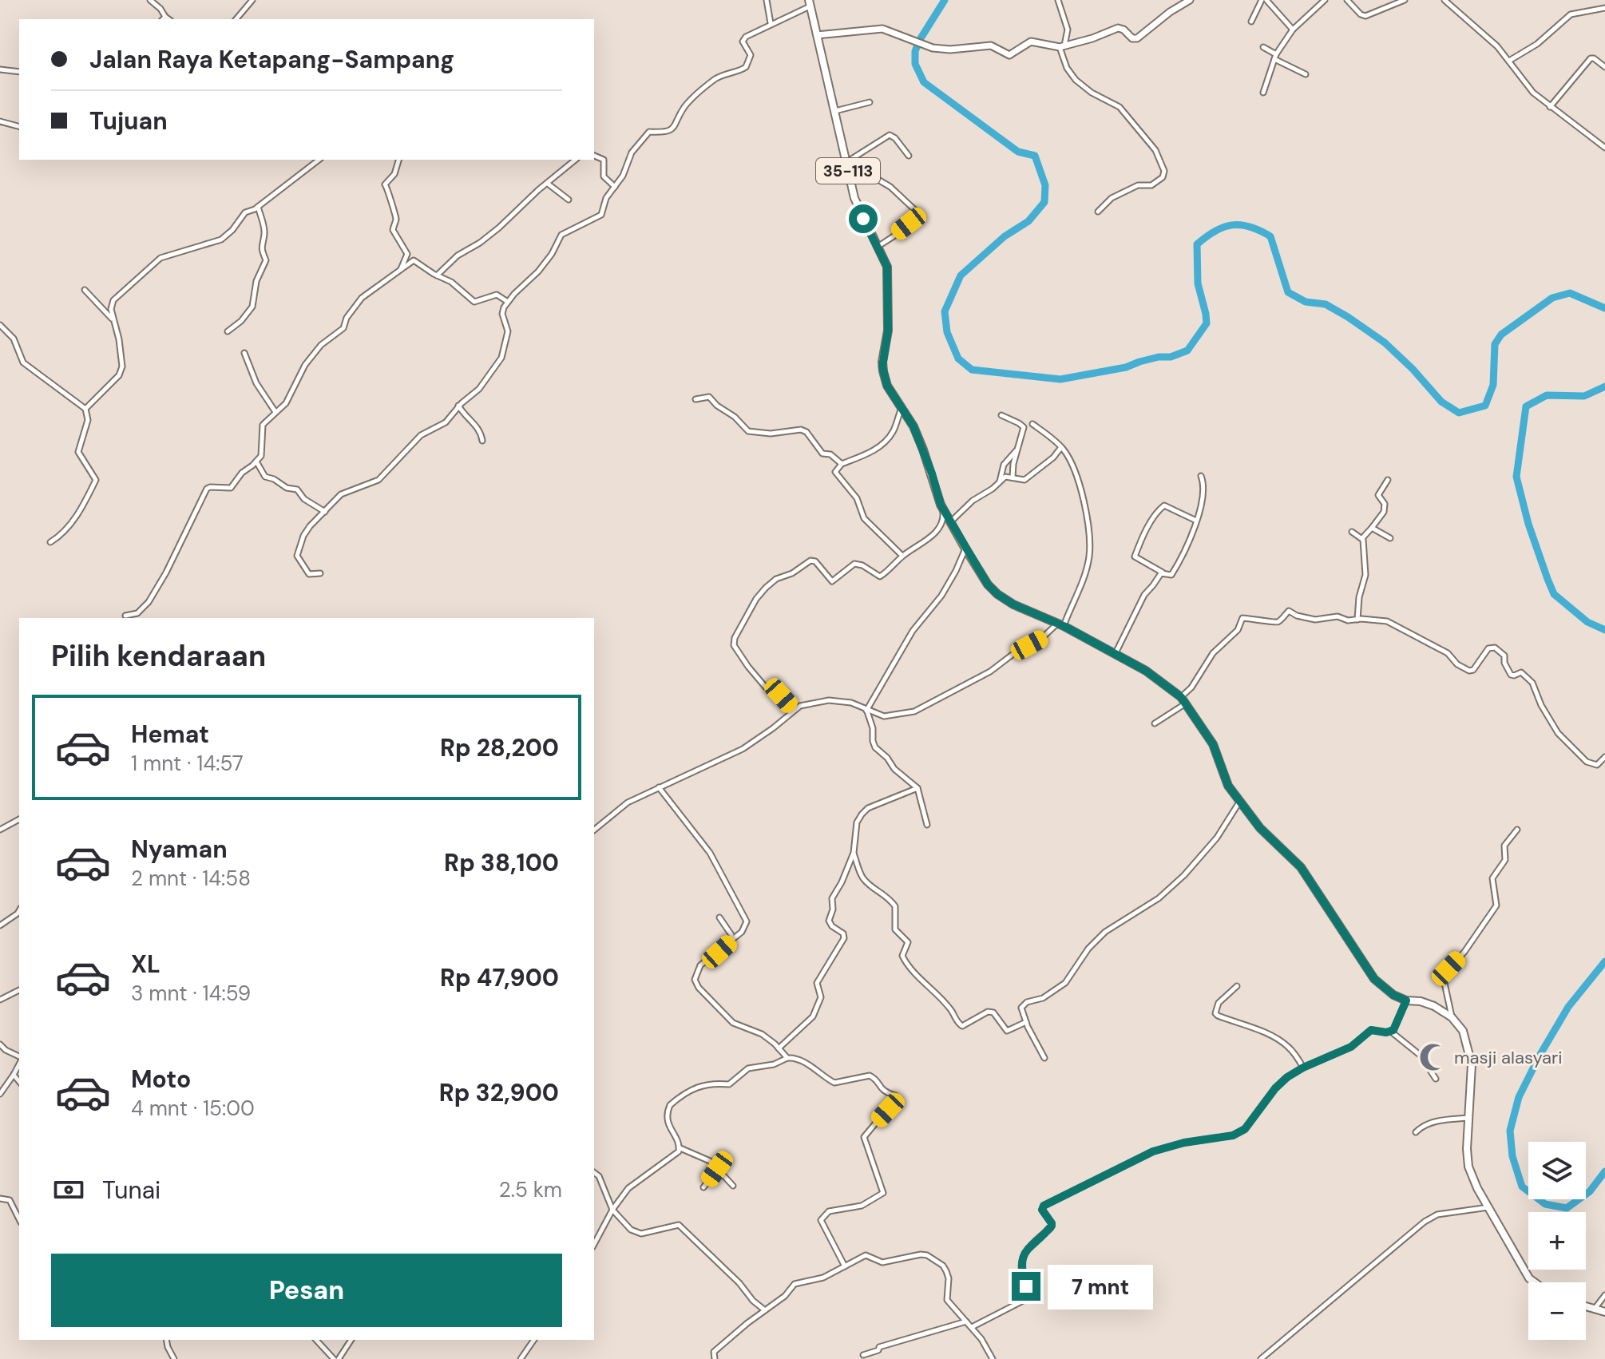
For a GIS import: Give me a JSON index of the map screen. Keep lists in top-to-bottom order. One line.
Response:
{"streets":{"main road":["35-113"]},"places":{"mosque":["masji alasyari"]},"page":{"banner":["Jalan Raya Ketapang-Sampang","Tujuan"],"heading":"Pilih kendaraan","list":[{"name":"Hemat","note":"1 mnt · 14:57","value":"Rp 28,200"},{"name":"Nyaman","note":"2 mnt · 14:58","value":"Rp 38,100"},{"name":"XL","note":"3 mnt · 14:59","value":"Rp 47,900"},{"name":"Moto","note":"4 mnt · 15:00","value":"Rp 32,900"}],"map_buttons":["+","−"],"pay":["Tunai","2.5 km"],"buttons":"Pesan","bubble":"7 mnt"}}
